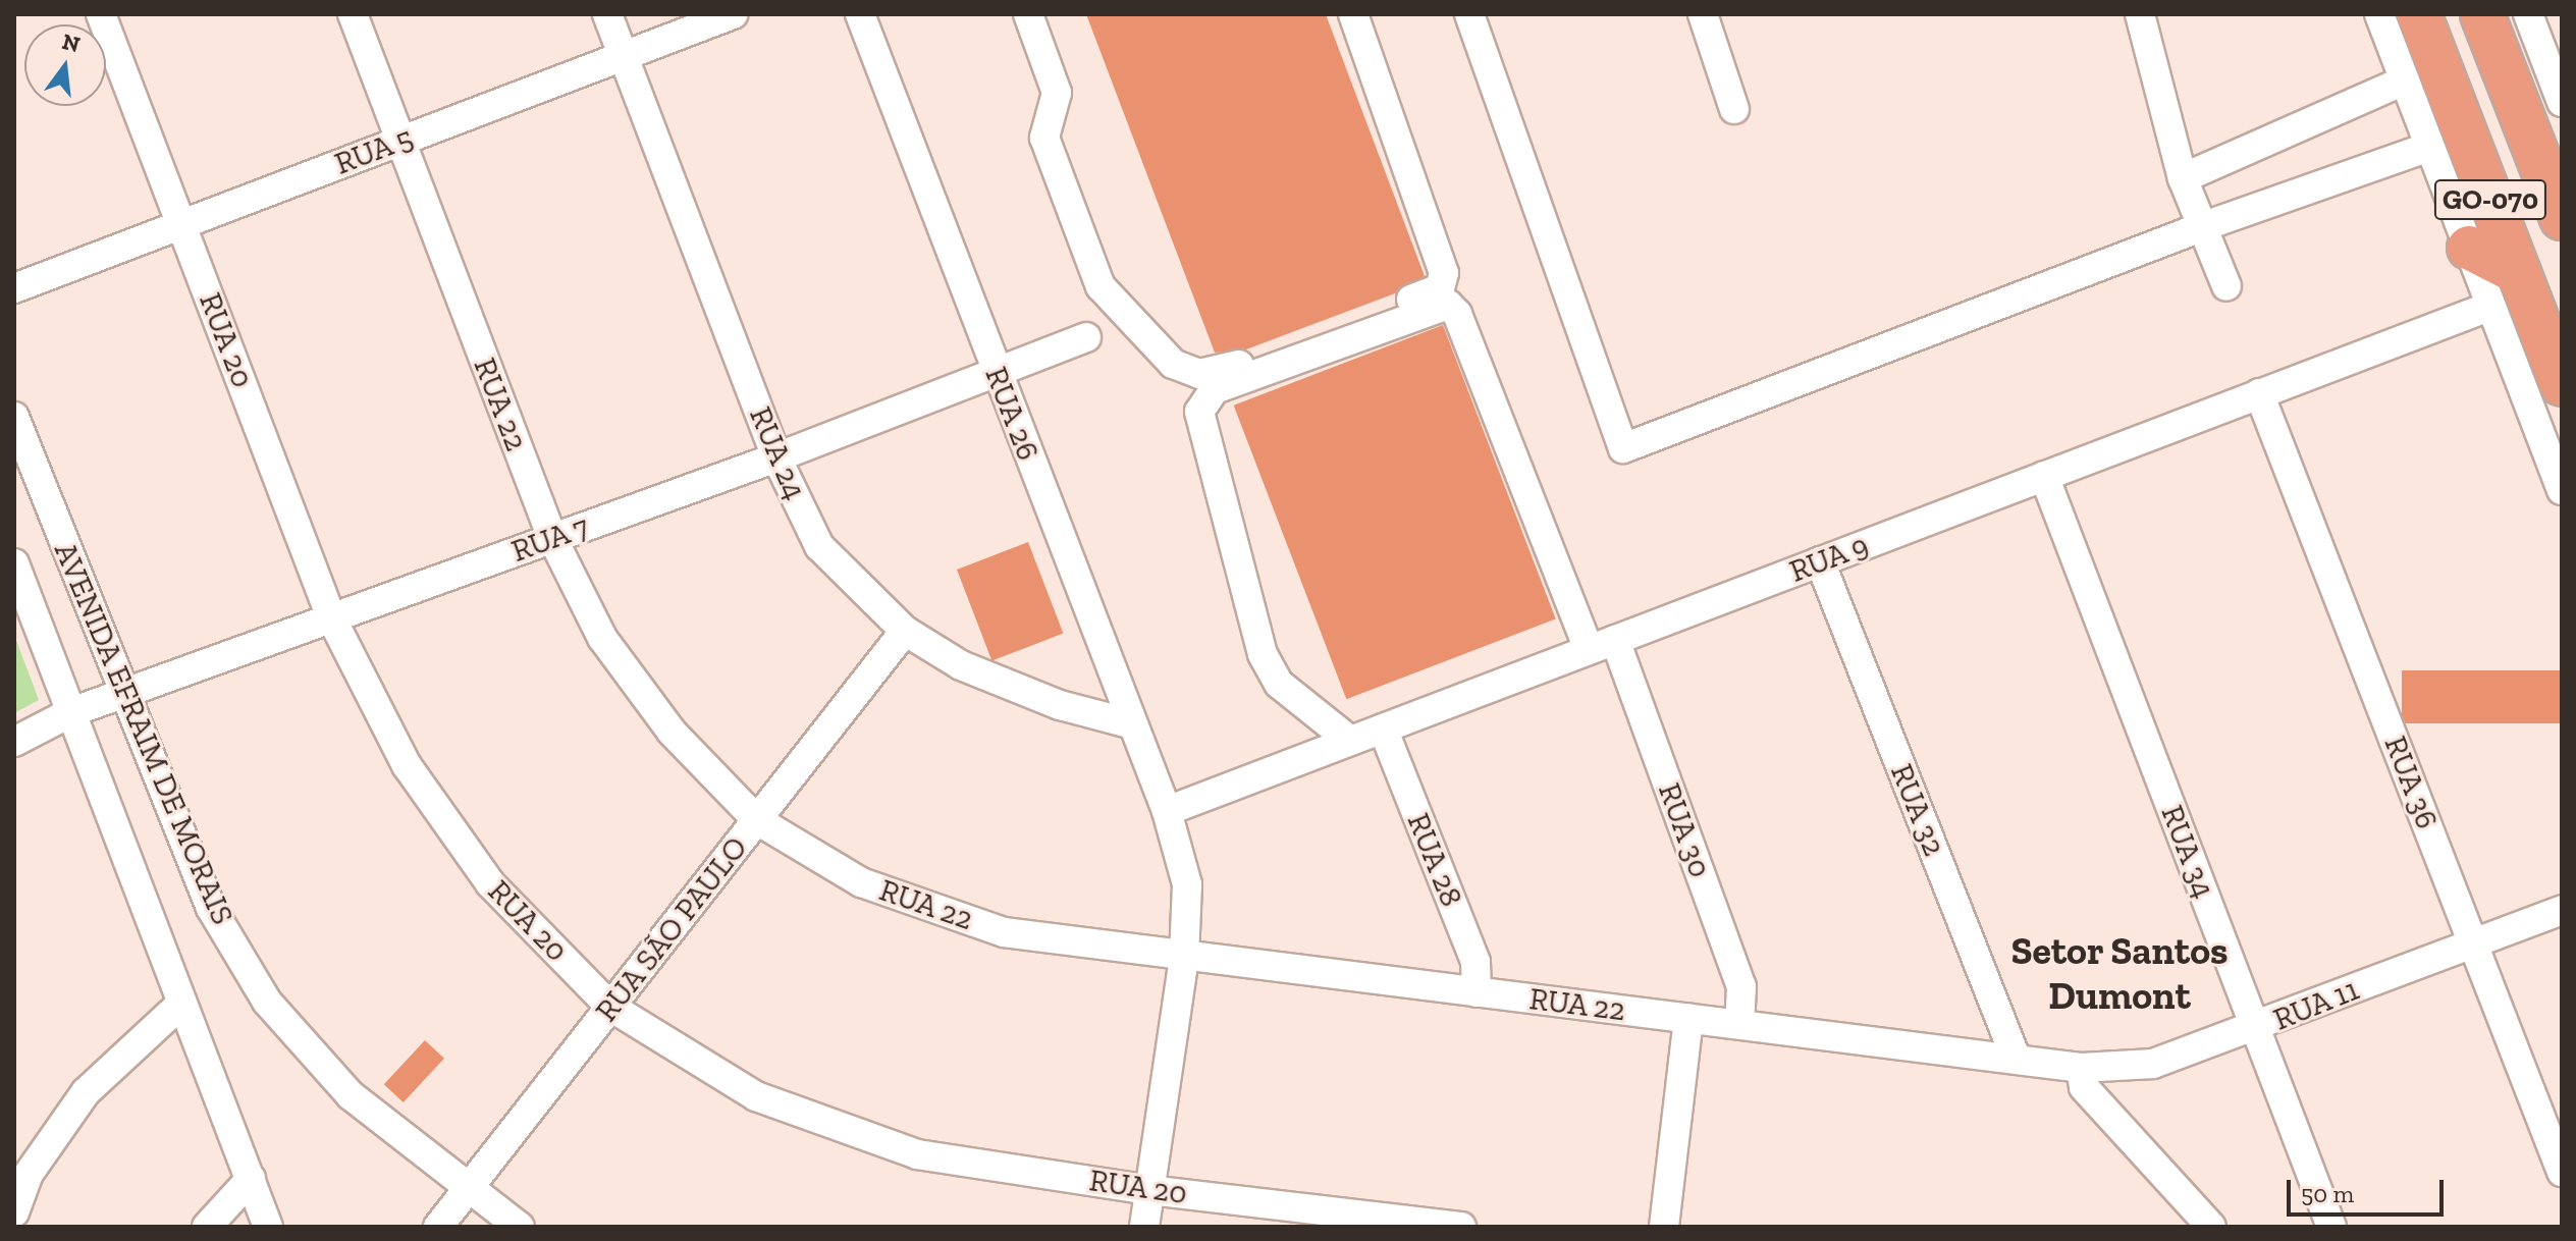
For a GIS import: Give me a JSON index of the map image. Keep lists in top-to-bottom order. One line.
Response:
{"streets":{"highway":["GO-070"],"street":["RUA 5","RUA 20","RUA 22","RUA 26","RUA 24","RUA 7","RUA 9","AVENIDA EFRAIM DE MORAIS","RUA 36","RUA 32","RUA 30","RUA 34","RUA 28","RUA SÃO PAULO","RUA 11"]},"crossings":[["RUA 5","RUA 20"],["RUA 5","RUA 22"],["RUA 5","RUA 24"],["RUA 20","RUA 26"],["RUA 20","RUA 7"],["RUA 20","RUA SÃO PAULO"],["RUA 22","RUA 26"],["RUA 22","RUA 7"],["RUA 22","RUA 32"],["RUA 22","RUA 30"],["RUA 22","RUA 28"],["RUA 22","RUA SÃO PAULO"],["RUA 22","RUA 11"],["RUA 26","RUA 24"],["RUA 26","RUA 7"],["RUA 26","RUA 9"],["RUA 24","RUA 7"],["RUA 24","RUA SÃO PAULO"],["RUA 7","AVENIDA EFRAIM DE MORAIS"],["RUA 9","RUA 36"],["RUA 9","RUA 32"],["RUA 9","RUA 30"],["RUA 9","RUA 34"],["RUA 9","RUA 28"],["AVENIDA EFRAIM DE MORAIS","RUA SÃO PAULO"],["RUA 36","RUA 11"],["RUA 32","RUA 11"],["RUA 34","RUA 11"]],"districts":["Setor Santos Dumont"],"scale_bar":"50 m","north":"top"}
